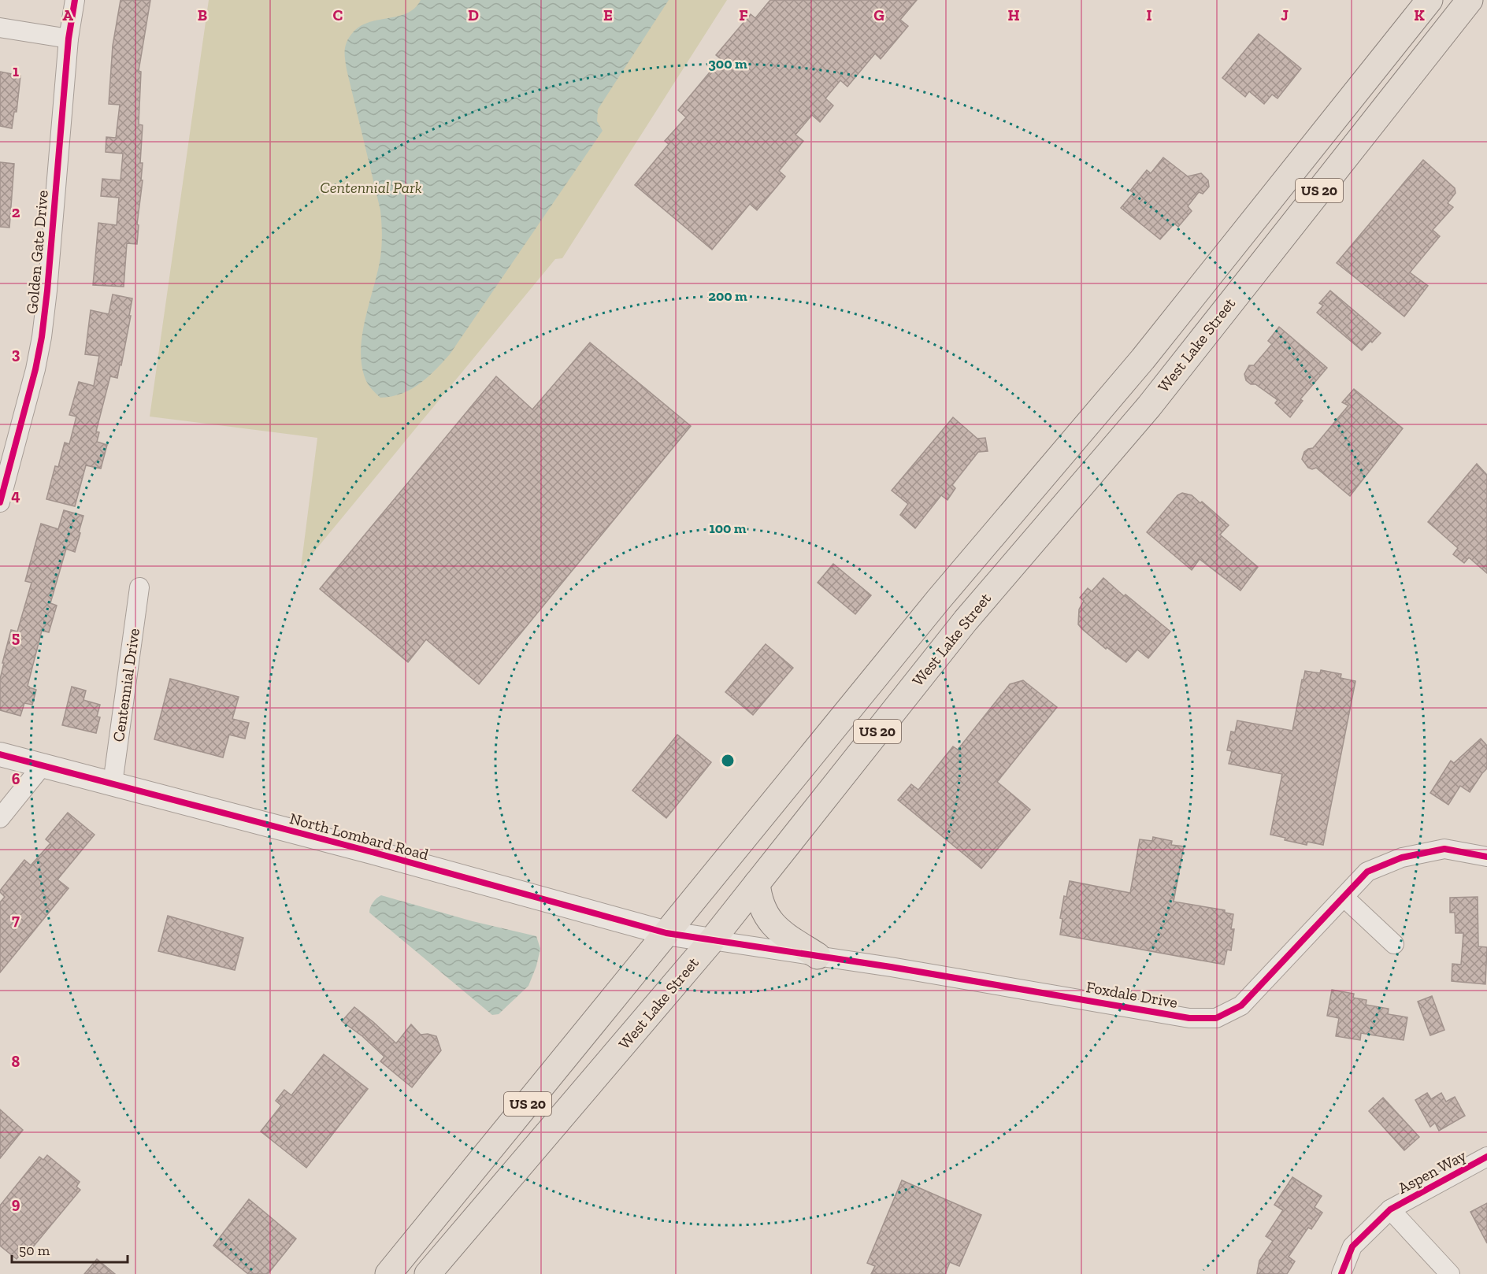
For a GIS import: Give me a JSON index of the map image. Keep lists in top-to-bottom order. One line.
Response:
{"streets":{"main road":["US 20","West Lake Street"],"street":["Golden Gate Drive","Centennial Drive","North Lombard Road","Foxdale Drive","Aspen Way"]},"crossings":[["US 20","North Lombard Road"],["West Lake Street","North Lombard Road"],["West Lake Street","Foxdale Drive"],["Centennial Drive","North Lombard Road"],["North Lombard Road","Foxdale Drive"]],"parks":["Centennial Park"],"scale_bar":"50 m","grid":{"columns":["A","B","C","D","E","F","G","H","I","J","K"],"rows":["1","2","3","4","5","6","7","8","9"]},"rings":["300 m","200 m","100 m"]}
